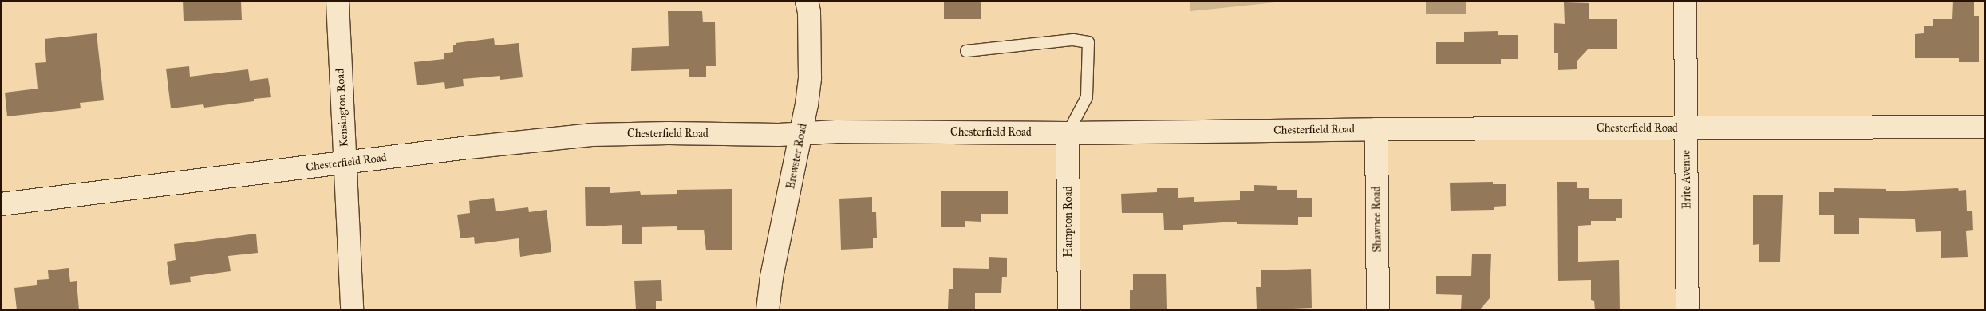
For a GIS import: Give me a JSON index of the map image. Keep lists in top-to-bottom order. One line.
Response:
{"streets":{"street":["Kensington Road","Chesterfield Road","Brewster Road","Brite Avenue","Shawnee Road","Hampton Road"]},"crossings":[["Kensington Road","Chesterfield Road"],["Chesterfield Road","Brewster Road"],["Chesterfield Road","Brite Avenue"],["Chesterfield Road","Shawnee Road"],["Chesterfield Road","Hampton Road"]]}
